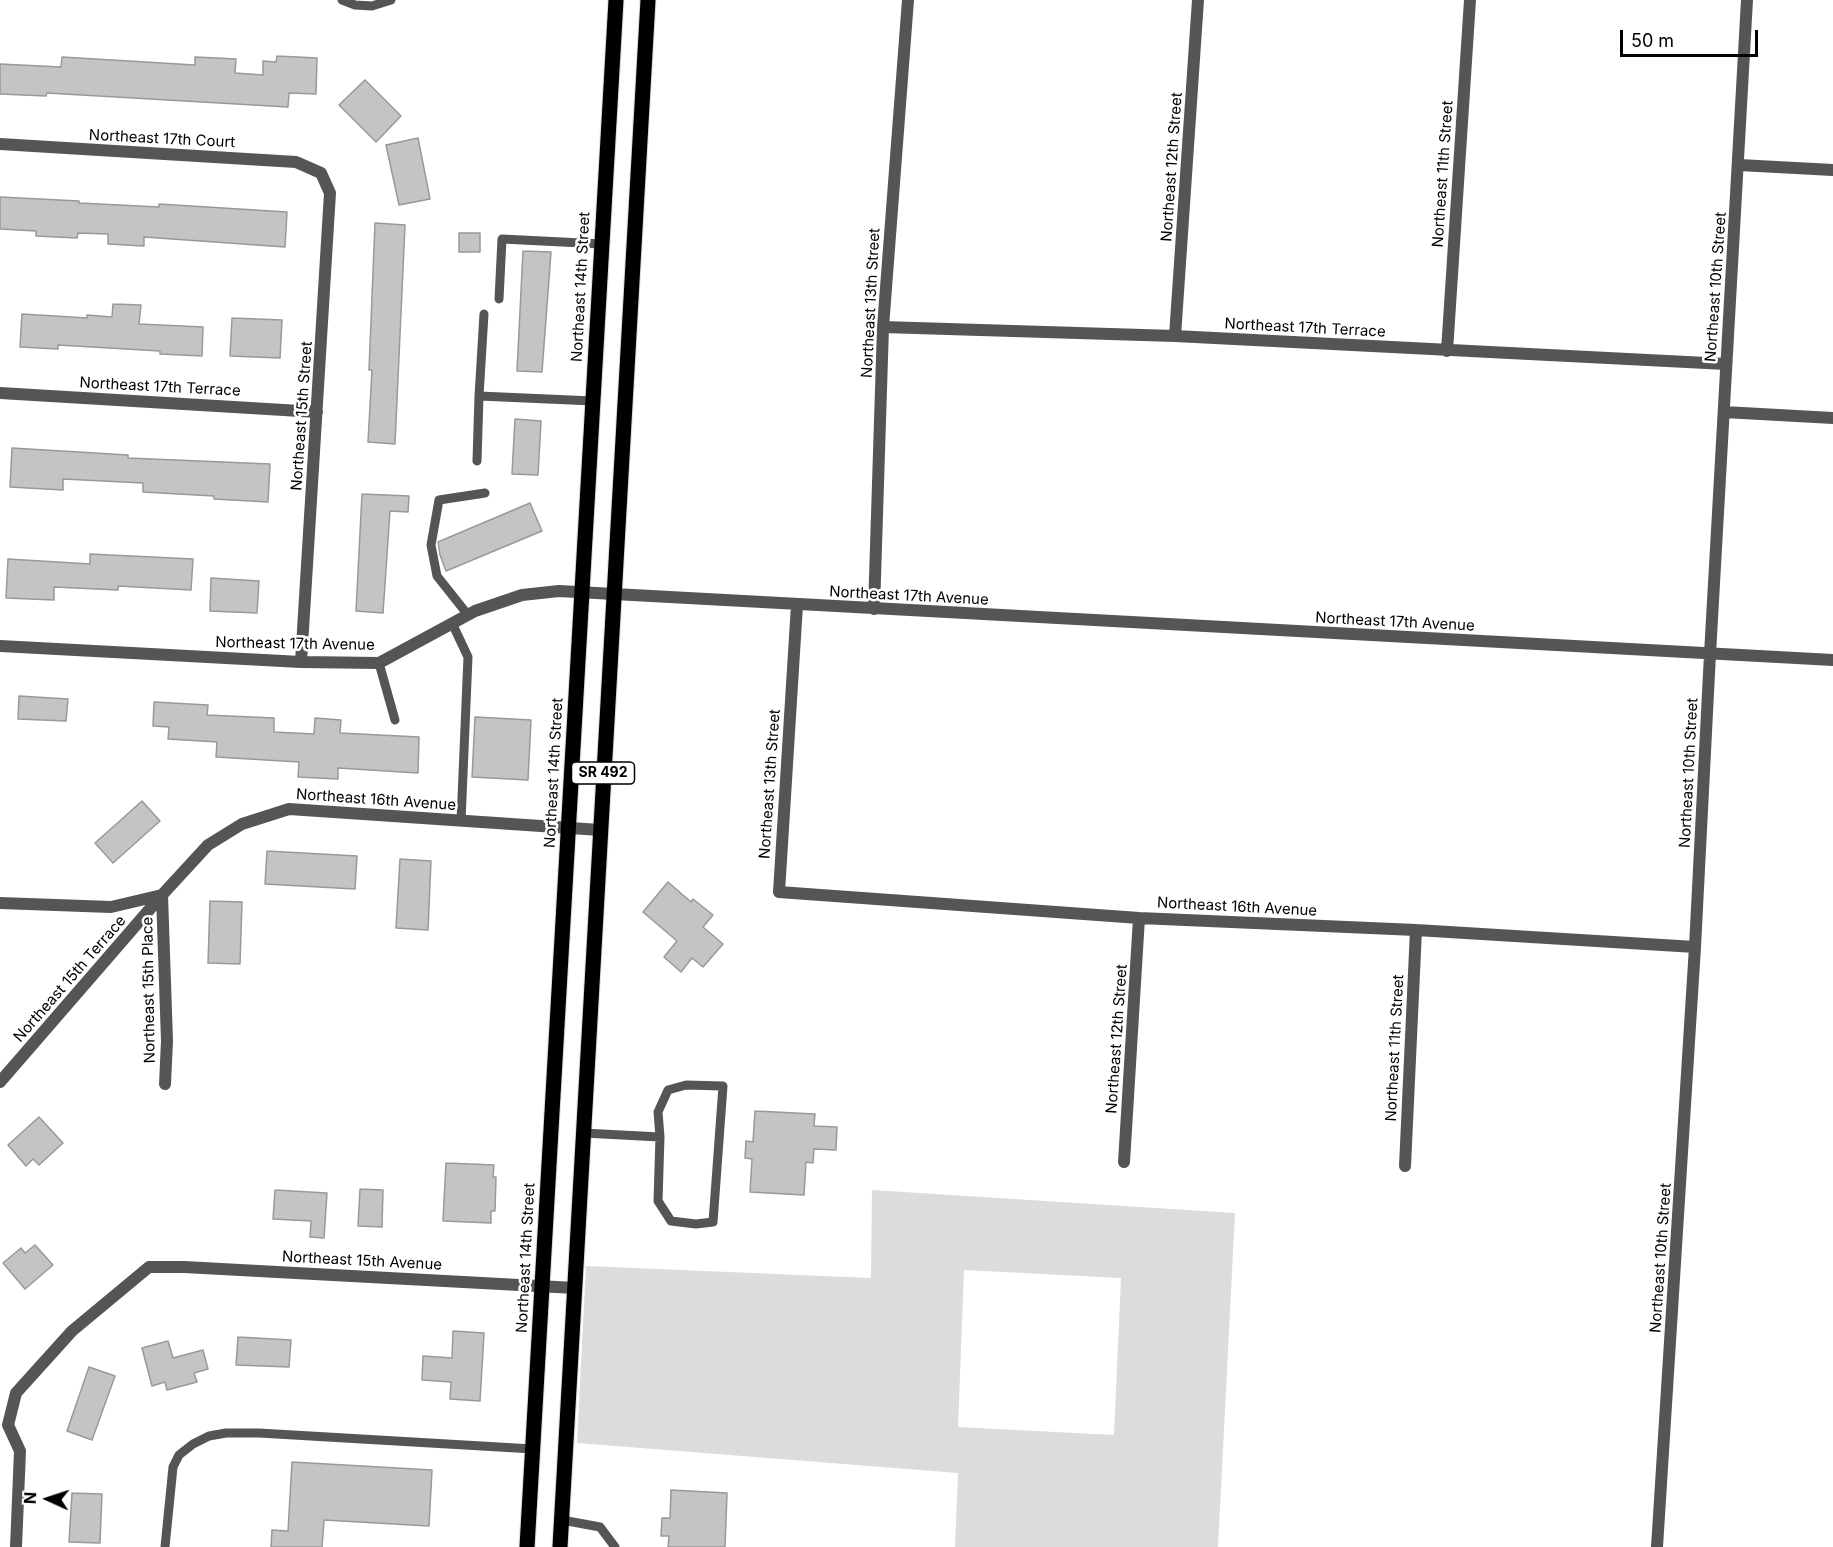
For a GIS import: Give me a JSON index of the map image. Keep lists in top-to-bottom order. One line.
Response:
{"streets":{"main road":["Northeast 14th Street","SR 492"],"street":["Northeast 17th Court","Northeast 12th Street","Northeast 11th Street","Northeast 10th Street","Northeast 13th Street","Northeast 17th Terrace","Northeast 15th Street","Northeast 17th Avenue","Northeast 16th Avenue","Northeast 15th Terrace","Northeast 15th Place","Northeast 15th Avenue"]},"crossings":[["Northeast 17th Court","Northeast 15th Street"],["Northeast 12th Street","Northeast 17th Terrace"],["Northeast 12th Street","Northeast 16th Avenue"],["Northeast 11th Street","Northeast 17th Terrace"],["Northeast 11th Street","Northeast 16th Avenue"],["Northeast 14th Street","Northeast 17th Avenue"],["Northeast 14th Street","Northeast 16th Avenue"],["Northeast 14th Street","Northeast 15th Avenue"],["Northeast 10th Street","Northeast 17th Terrace"],["Northeast 10th Street","Northeast 17th Avenue"],["Northeast 10th Street","Northeast 16th Avenue"],["Northeast 13th Street","Northeast 17th Terrace"],["Northeast 13th Street","Northeast 17th Avenue"],["Northeast 13th Street","Northeast 16th Avenue"],["Northeast 17th Terrace","Northeast 15th Street"],["Northeast 15th Street","Northeast 17th Avenue"],["Northeast 17th Avenue","SR 492"],["SR 492","Northeast 16th Avenue"],["SR 492","Northeast 15th Avenue"],["Northeast 16th Avenue","Northeast 15th Terrace"],["Northeast 16th Avenue","Northeast 15th Place"],["Northeast 15th Terrace","Northeast 15th Place"]],"scale_bar":"50 m","north":"left"}
